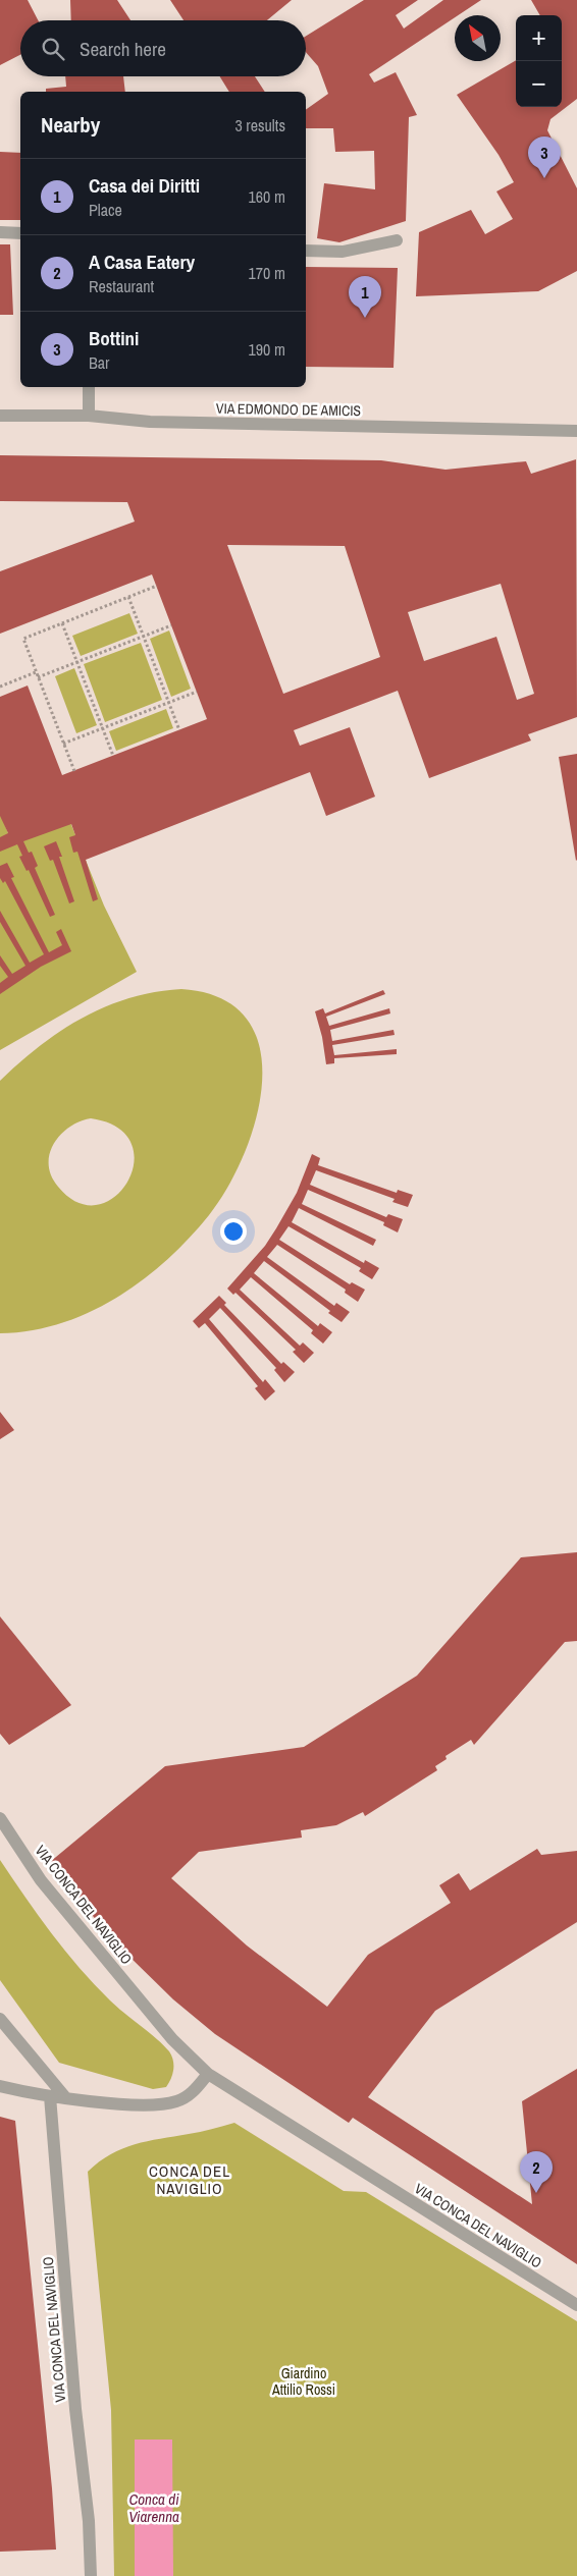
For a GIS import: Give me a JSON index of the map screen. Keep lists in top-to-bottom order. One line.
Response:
{"streets":{"street":["VIA EDMONDO DE AMICIS","VIA CONCA DEL NAVIGLIO"]},"districts":["CONCA DEL NAVIGLIO"],"water":["Conca di Viarenna"],"parks":["Giardino Attilio Rossi"],"north":"top left","page":{"map_buttons":["+","−"],"search":"Search here","heading":["Nearby","3 results"],"pins":["3","1","2"],"list":[{"mark":"1","name":"Casa dei Diritti","note":"Place","value":"160 m"},{"mark":"2","name":"A Casa Eatery","note":"Restaurant","value":"170 m"},{"mark":"3","name":"Bottini","note":"Bar","value":"190 m"}]}}
